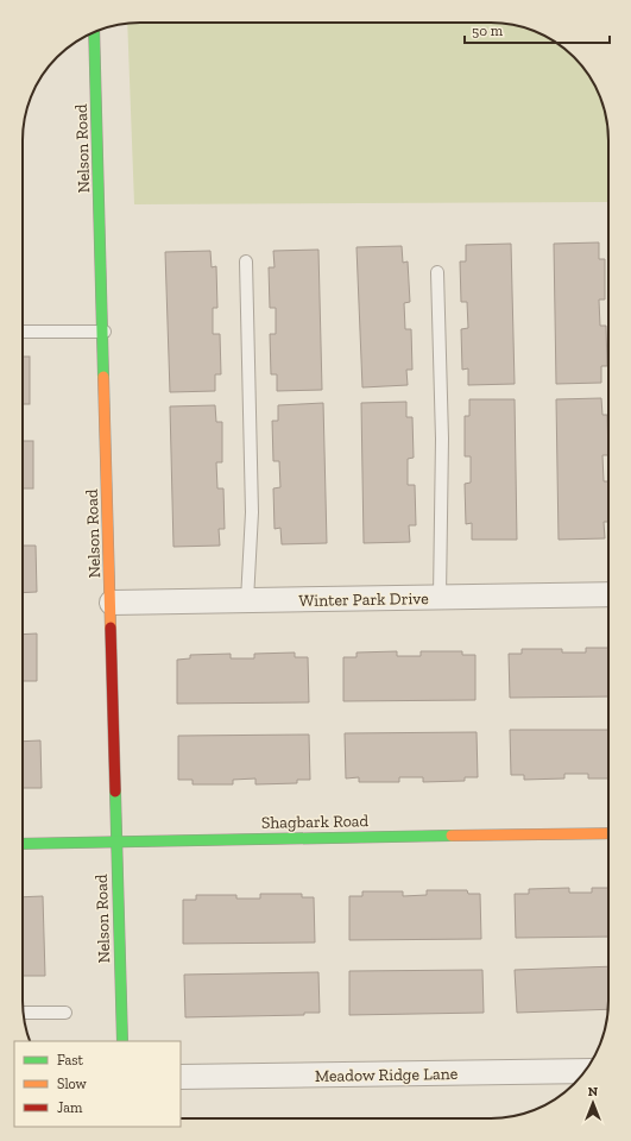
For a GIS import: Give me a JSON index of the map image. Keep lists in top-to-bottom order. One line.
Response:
{"streets":{"street":["Nelson Road","Winter Park Drive","Shagbark Road","Meadow Ridge Lane"]},"crossings":[["Nelson Road","Winter Park Drive"],["Nelson Road","Shagbark Road"]],"legend":["Fast","Slow","Jam"],"scale_bar":"50 m","north":"top"}
